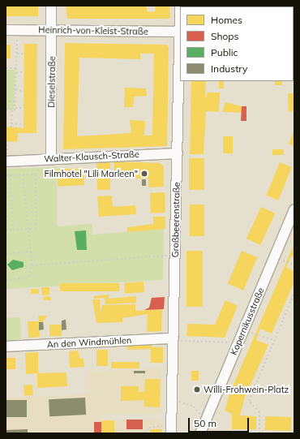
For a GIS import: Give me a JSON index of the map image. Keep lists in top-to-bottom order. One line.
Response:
{"streets":{"street":["Heinrich-von-Kleist-Straße","Dieselstraße","Walter-Klausch-Straße","Großbeerenstraße","Kopernikusstraße","An den Windmühlen"]},"crossings":[["Heinrich-von-Kleist-Straße","Dieselstraße"],["Heinrich-von-Kleist-Straße","Großbeerenstraße"],["Dieselstraße","Walter-Klausch-Straße"],["Walter-Klausch-Straße","Großbeerenstraße"],["Großbeerenstraße","An den Windmühlen"]],"places":["Filmhotel \"Lili Marleen\"","Willi-Frohwein-Platz"],"legend":["Homes","Shops","Public","Industry"],"scale_bar":"50 m"}
